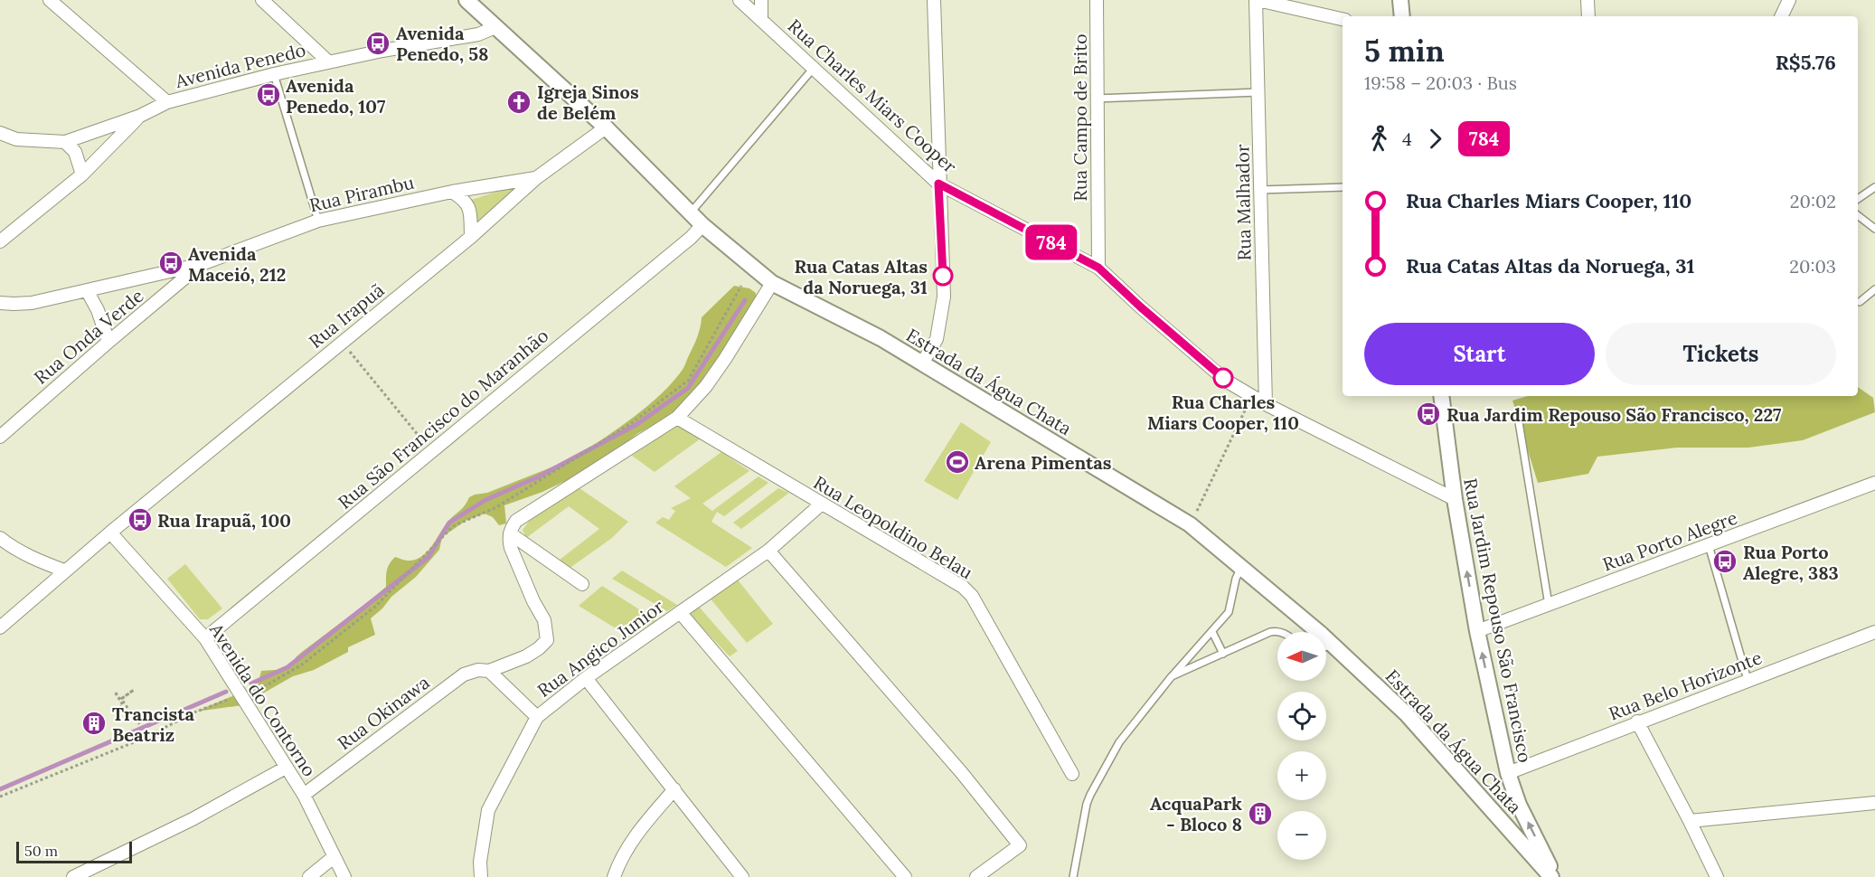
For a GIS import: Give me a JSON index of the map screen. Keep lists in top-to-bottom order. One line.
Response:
{"streets":{"street":["Avenida Penedo","Rua Charles Miars Cooper","Rua Campo de Brito","Rua Pirambu","Rua Malhador","Rua Irapuã","Rua Onda Verde","Estrada da Água Chata","Rua São Francisco do Maranhão","Rua Leopoldino Belau","Rua Porto Alegre","Rua Jardim Repouso São Francisco","Rua Angico Junior","Rua Belo Horizonte","Avenida do Contorno","Rua Okinawa"]},"crossings":[["Avenida Penedo","Estrada da Água Chata"],["Rua Charles Miars Cooper","Rua Campo de Brito"],["Rua Charles Miars Cooper","Rua Malhador"],["Rua Charles Miars Cooper","Rua Jardim Repouso São Francisco"],["Rua Pirambu","Rua Irapuã"],["Rua Pirambu","Rua Onda Verde"],["Rua Irapuã","Estrada da Água Chata"],["Rua Irapuã","Avenida do Contorno"],["Estrada da Água Chata","Rua São Francisco do Maranhão"],["Estrada da Água Chata","Rua Jardim Repouso São Francisco"],["Rua São Francisco do Maranhão","Avenida do Contorno"],["Rua Leopoldino Belau","Rua Angico Junior"],["Rua Porto Alegre","Rua Jardim Repouso São Francisco"],["Rua Jardim Repouso São Francisco","Rua Belo Horizonte"],["Avenida do Contorno","Rua Okinawa"]],"one_way":["Rua Jardim Repouso São Francisco"],"places":{"bus stop":["Avenida Penedo, 58","Avenida Penedo, 107","Avenida Maceió, 212","Rua Jardim Repouso São Francisco, 227","Rua Irapuã, 100","Rua Porto Alegre, 383"],"church":["Igreja Sinos de Belém"],"other":["Rua Catas Altas da Noruega, 31","Rua Charles Miars Cooper, 110"],"sports":["Arena Pimentas"],"building":["Trancista Beatriz","AcquaPark - Bloco 8"]},"lines":["bus line 784"],"scale_bar":"50 m","north":"left","page":{"on_map":"784","heading":["5 min","19:58 – 20:03 · Bus","R$5.76"],"legs":["4","784"],"list":[{"name":"Rua Charles Miars Cooper, 110","value":"20:02"},{"name":"Rua Catas Altas da Noruega, 31","value":"20:03"}],"buttons":["Start","Tickets"],"map_buttons":["+","−"],"scale":"50 m"}}
